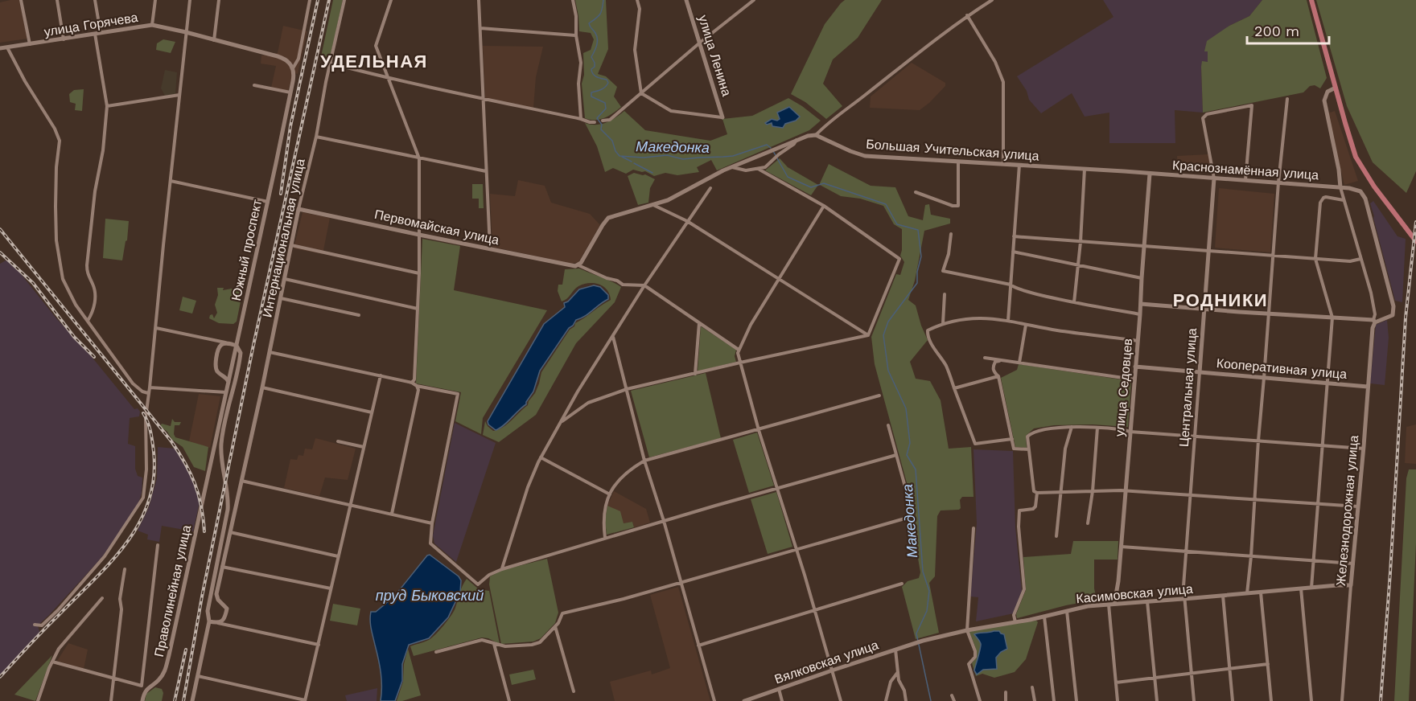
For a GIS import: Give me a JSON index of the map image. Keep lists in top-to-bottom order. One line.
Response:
{"streets":{"main road":["улица Горячева","улица Ленина","Большая Учительская улица","Краснознамённая улица","Первомайская улица","Интернациональная улица","Южный проспект","Кооперативная улица","улица Седовцев","Центральная улица","Железнодорожная улица","Праволинейная улица","Касимовская улица","Вялковская улица"]},"crossings":[["улица Горячева","Южный проспект"],["Большая Учительская улица","Краснознамённая улица"],["Большая Учительская улица","улица Седовцев"],["Краснознамённая улица","улица Седовцев"],["Краснознамённая улица","Центральная улица"],["Краснознамённая улица","Железнодорожная улица"],["Первомайская улица","Интернациональная улица"],["Южный проспект","Праволинейная улица"],["Кооперативная улица","улица Седовцев"],["Кооперативная улица","Центральная улица"],["Кооперативная улица","Железнодорожная улица"],["улица Седовцев","Касимовская улица"],["Центральная улица","Касимовская улица"],["Железнодорожная улица","Касимовская улица"],["Касимовская улица","Вялковская улица"]],"districts":["УДЕЛЬНАЯ","РОДНИКИ"],"water":["Македонка","пруд Быковский"],"scale_bar":"200 m"}
